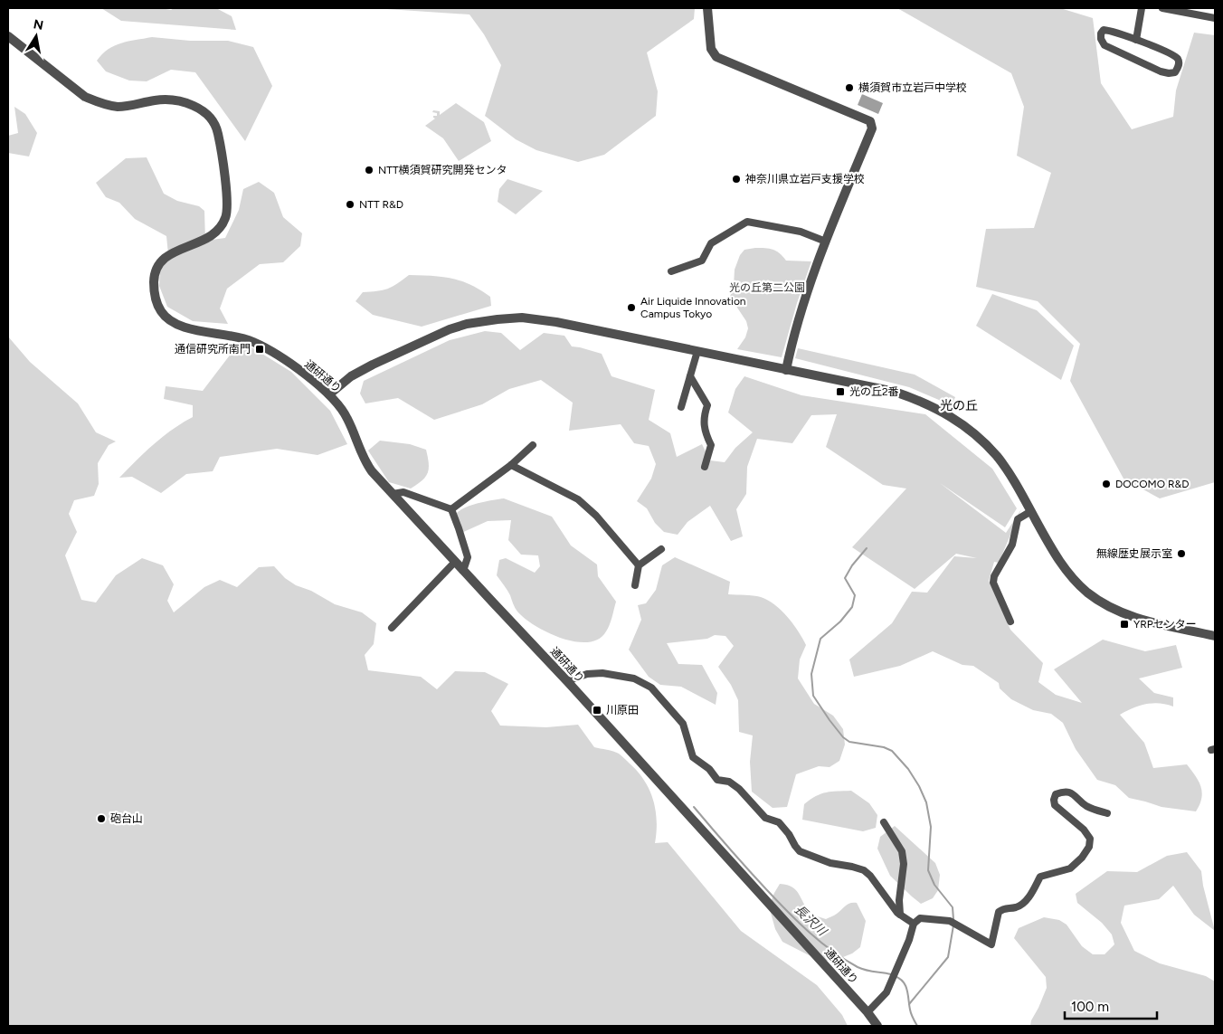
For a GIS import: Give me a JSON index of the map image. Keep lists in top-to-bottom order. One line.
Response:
{"streets":{"street":["通研通り"]},"districts":["光の丘"],"water":["長沢川"],"parks":["光の丘第二公園"],"places":{"other":["横須賀市立岩戸中学校","NTT横須賀研究開発センタ","神奈川県立岩戸支援学校","NTT R&D","Air Liquide Innovation Campus Tokyo","DOCOMO R&D","無線歴史展示室","砲台山"],"transit":["通信研究所南門","光の丘2番","YRPセンター","川原田"]},"scale_bar":"100 m","north":"top"}
